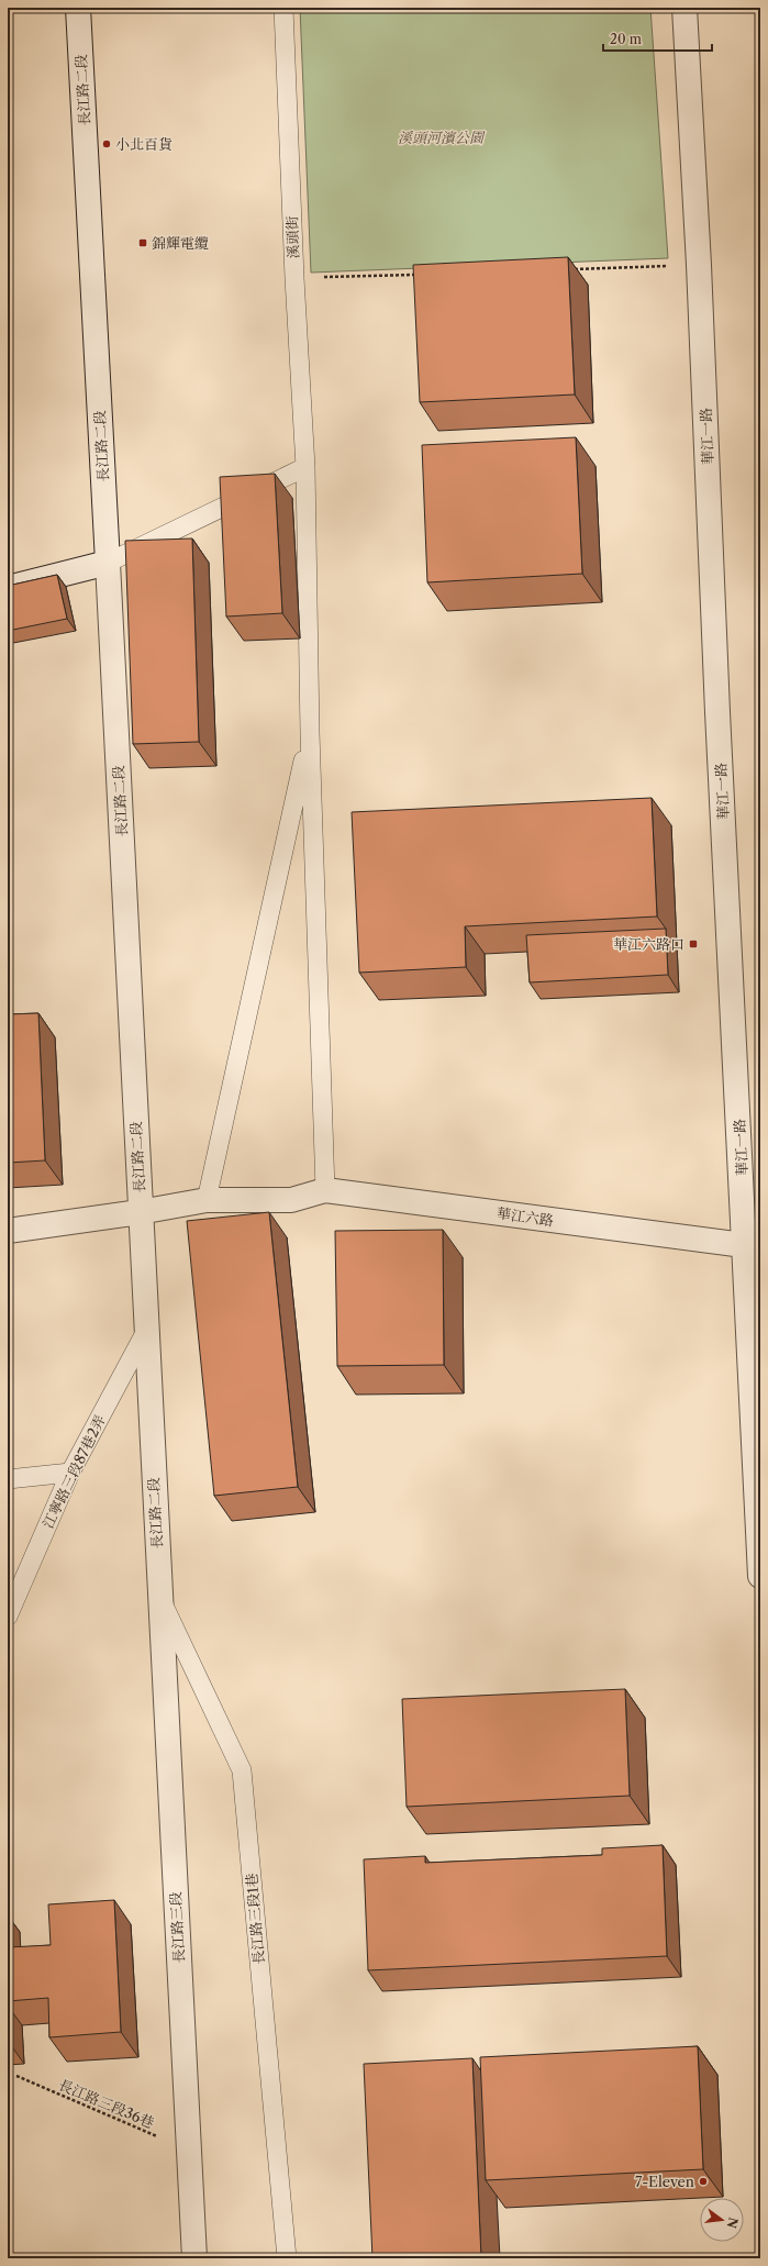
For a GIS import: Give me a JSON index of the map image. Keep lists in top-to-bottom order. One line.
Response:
{"streets":{"street":["長江路二段","華江一路","華江六路","長江路三段"],"lane":["溪頭街","江寧路三段87巷2弄","長江路三段1巷"],"path":["長江路三段36巷"]},"crossings":[["長江路二段","華江六路"],["長江路二段","江寧路三段87巷2弄"],["長江路二段","長江路三段1巷"],["長江路二段","長江路三段"],["華江一路","華江六路"],["長江路三段1巷","長江路三段"],["長江路三段","長江路三段36巷"]],"parks":["溪頭河濱公園"],"places":{"other":["小北百貨","7-Eleven"],"transit":["錦輝電纜","華江六路口"]},"scale_bar":"20 m","north":"right"}
